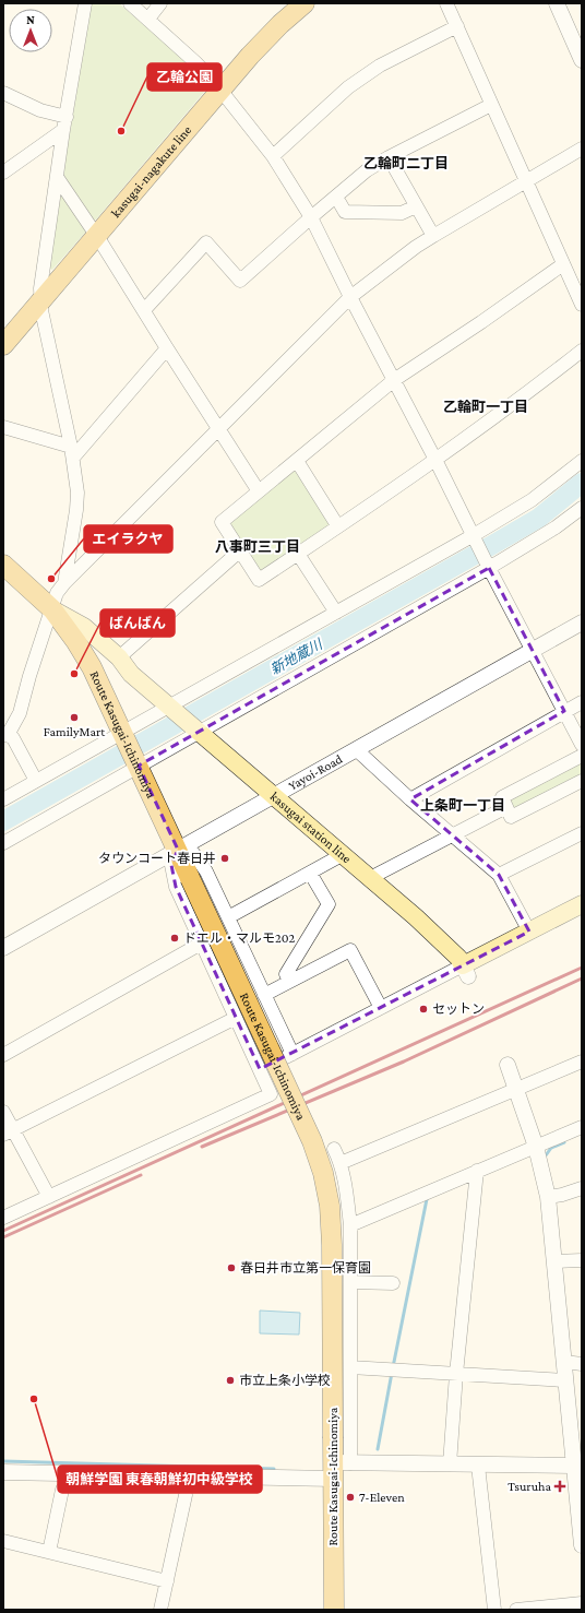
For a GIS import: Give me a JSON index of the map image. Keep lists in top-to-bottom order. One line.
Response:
{"streets":{"main road":["kasugai-nagakute line","Route Kasugai-Ichinomiya","kasugai station line"],"street":["Yayoi-Road"]},"crossings":[["Route Kasugai-Ichinomiya","Yayoi-Road"],["Route Kasugai-Ichinomiya","kasugai station line"],["Yayoi-Road","kasugai station line"]],"districts":["乙輪町二丁目","乙輪町一丁目","八事町三丁目","上条町一丁目"],"water":["新地蔵川"],"places":{"other":["乙輪公園","エイラクヤ","ばんばん","FamilyMart","タウンコート春日井","ドエル・マルモ202","セットン","春日井市立第一保育園","市立上条小学校","朝鮮学園 東春朝鮮初中級学校","7-Eleven"],"health":["Tsuruha"]},"north":"top"}
